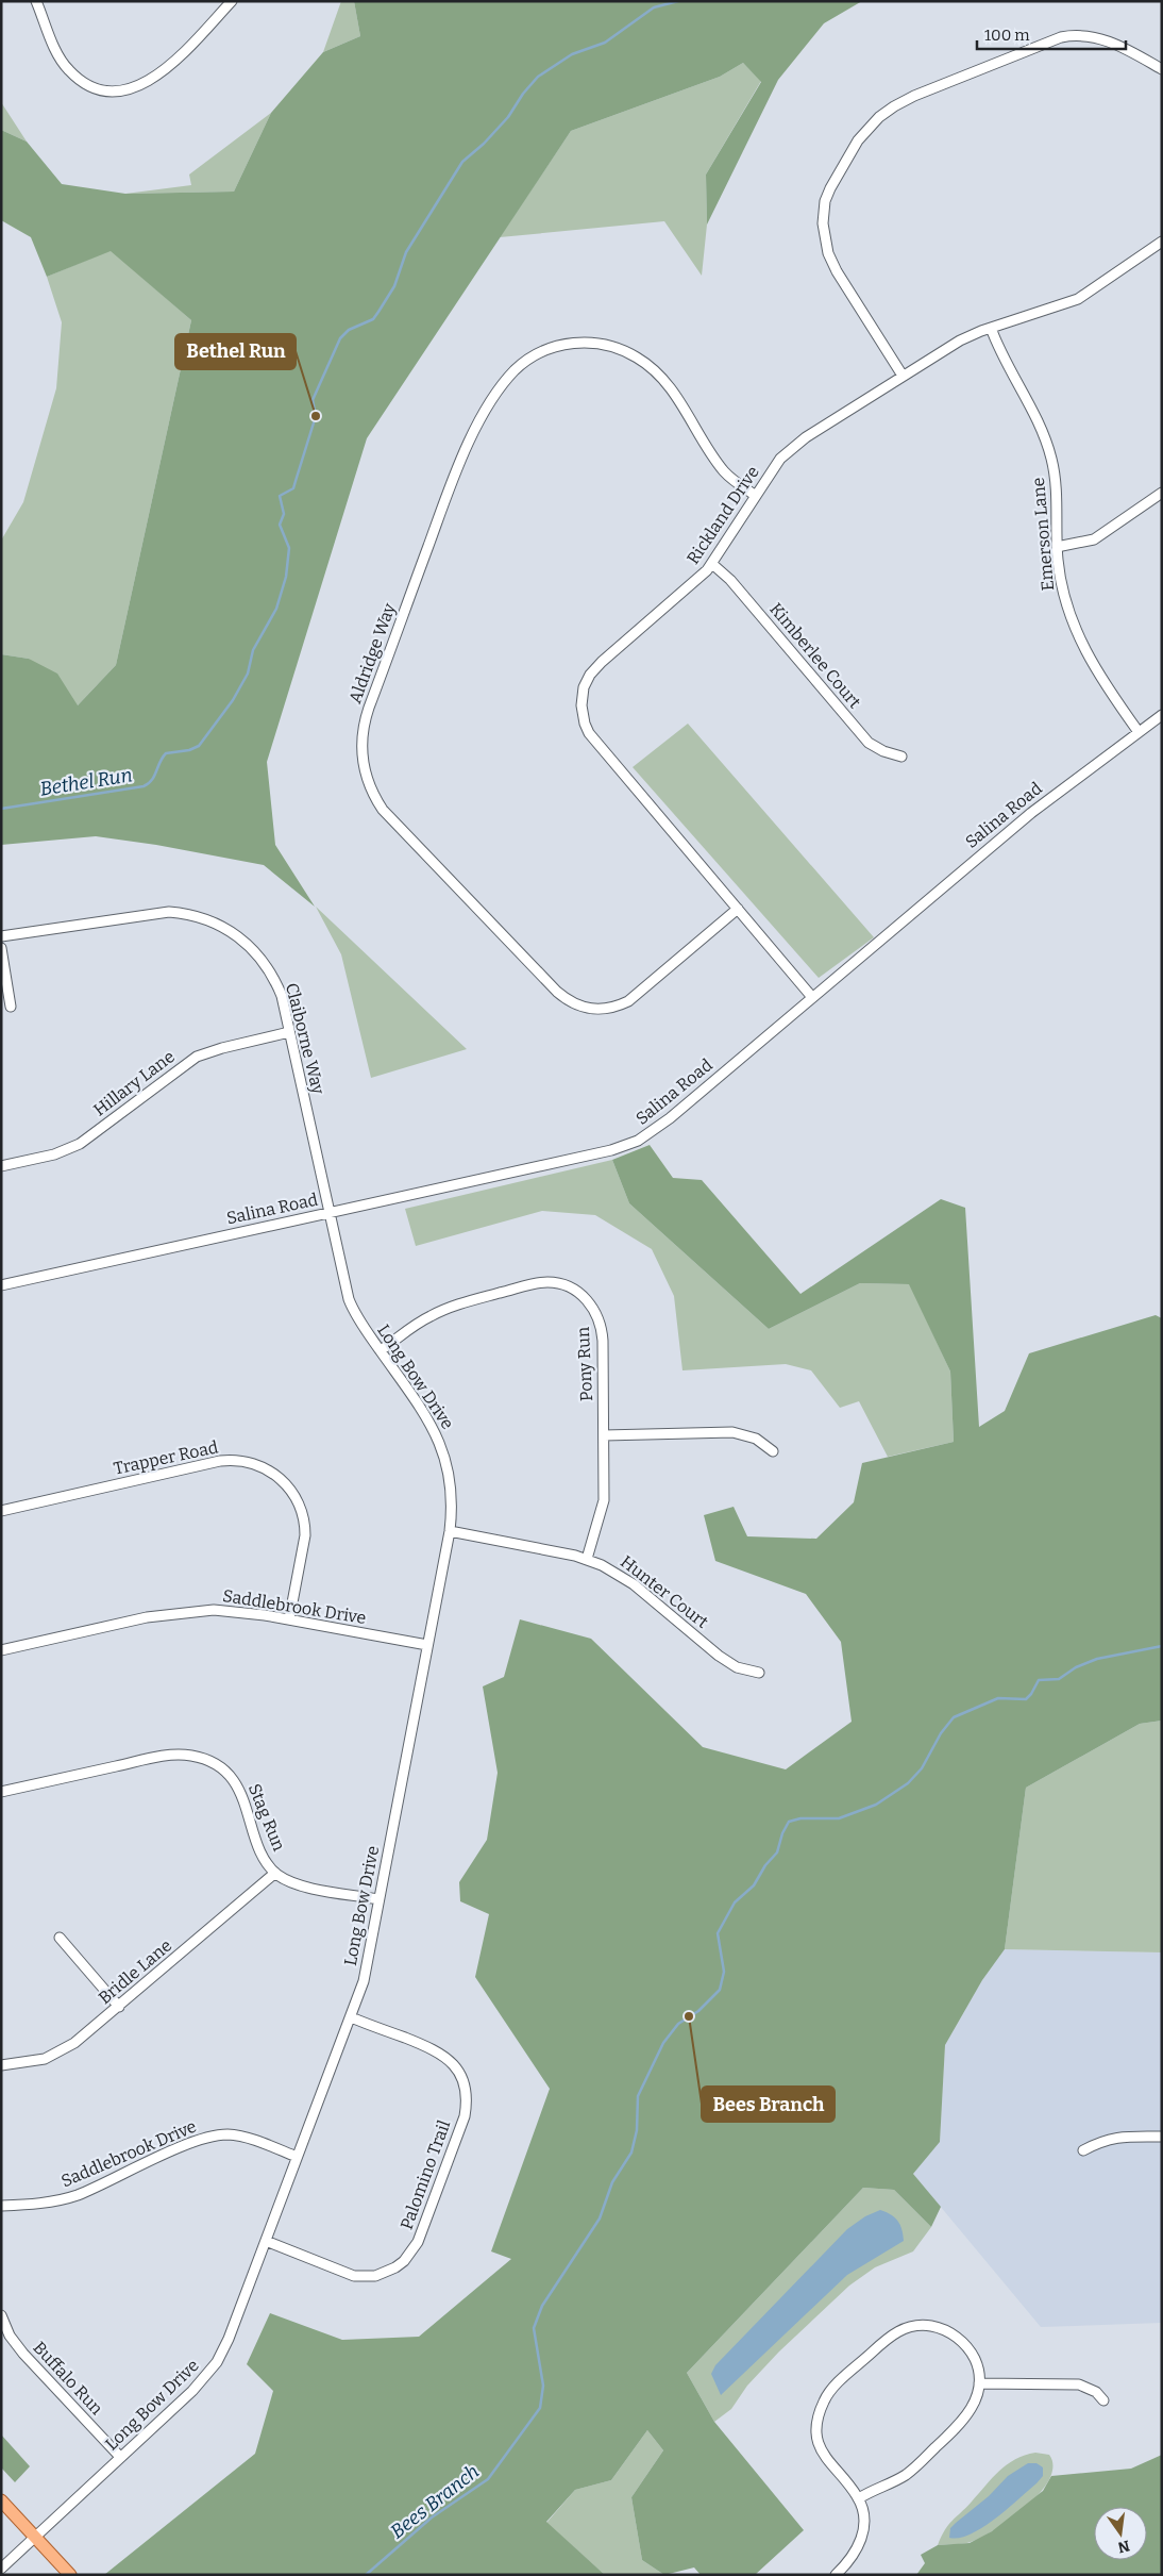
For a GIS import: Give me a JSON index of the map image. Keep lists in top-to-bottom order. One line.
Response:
{"streets":{"street":["Rickland Drive","Emerson Lane","Aldridge Way","Kimberlee Court","Salina Road","Claiborne Way","Hillary Lane","Pony Run","Long Bow Drive","Trapper Road","Hunter Court","Saddlebrook Drive","Stag Run","Bridle Lane","Palomino Trail","Buffalo Run"]},"crossings":[["Rickland Drive","Emerson Lane"],["Rickland Drive","Aldridge Way"],["Rickland Drive","Kimberlee Court"],["Rickland Drive","Salina Road"],["Emerson Lane","Salina Road"],["Salina Road","Claiborne Way"],["Salina Road","Long Bow Drive"],["Claiborne Way","Hillary Lane"],["Claiborne Way","Long Bow Drive"],["Pony Run","Long Bow Drive"],["Pony Run","Hunter Court"],["Long Bow Drive","Hunter Court"],["Long Bow Drive","Saddlebrook Drive"],["Long Bow Drive","Stag Run"],["Long Bow Drive","Palomino Trail"],["Long Bow Drive","Buffalo Run"],["Trapper Road","Saddlebrook Drive"],["Stag Run","Bridle Lane"]],"water":["Bethel Run","Bees Branch"],"places":["Bethel Run","Bees Branch"],"scale_bar":"100 m","north":"bottom"}
